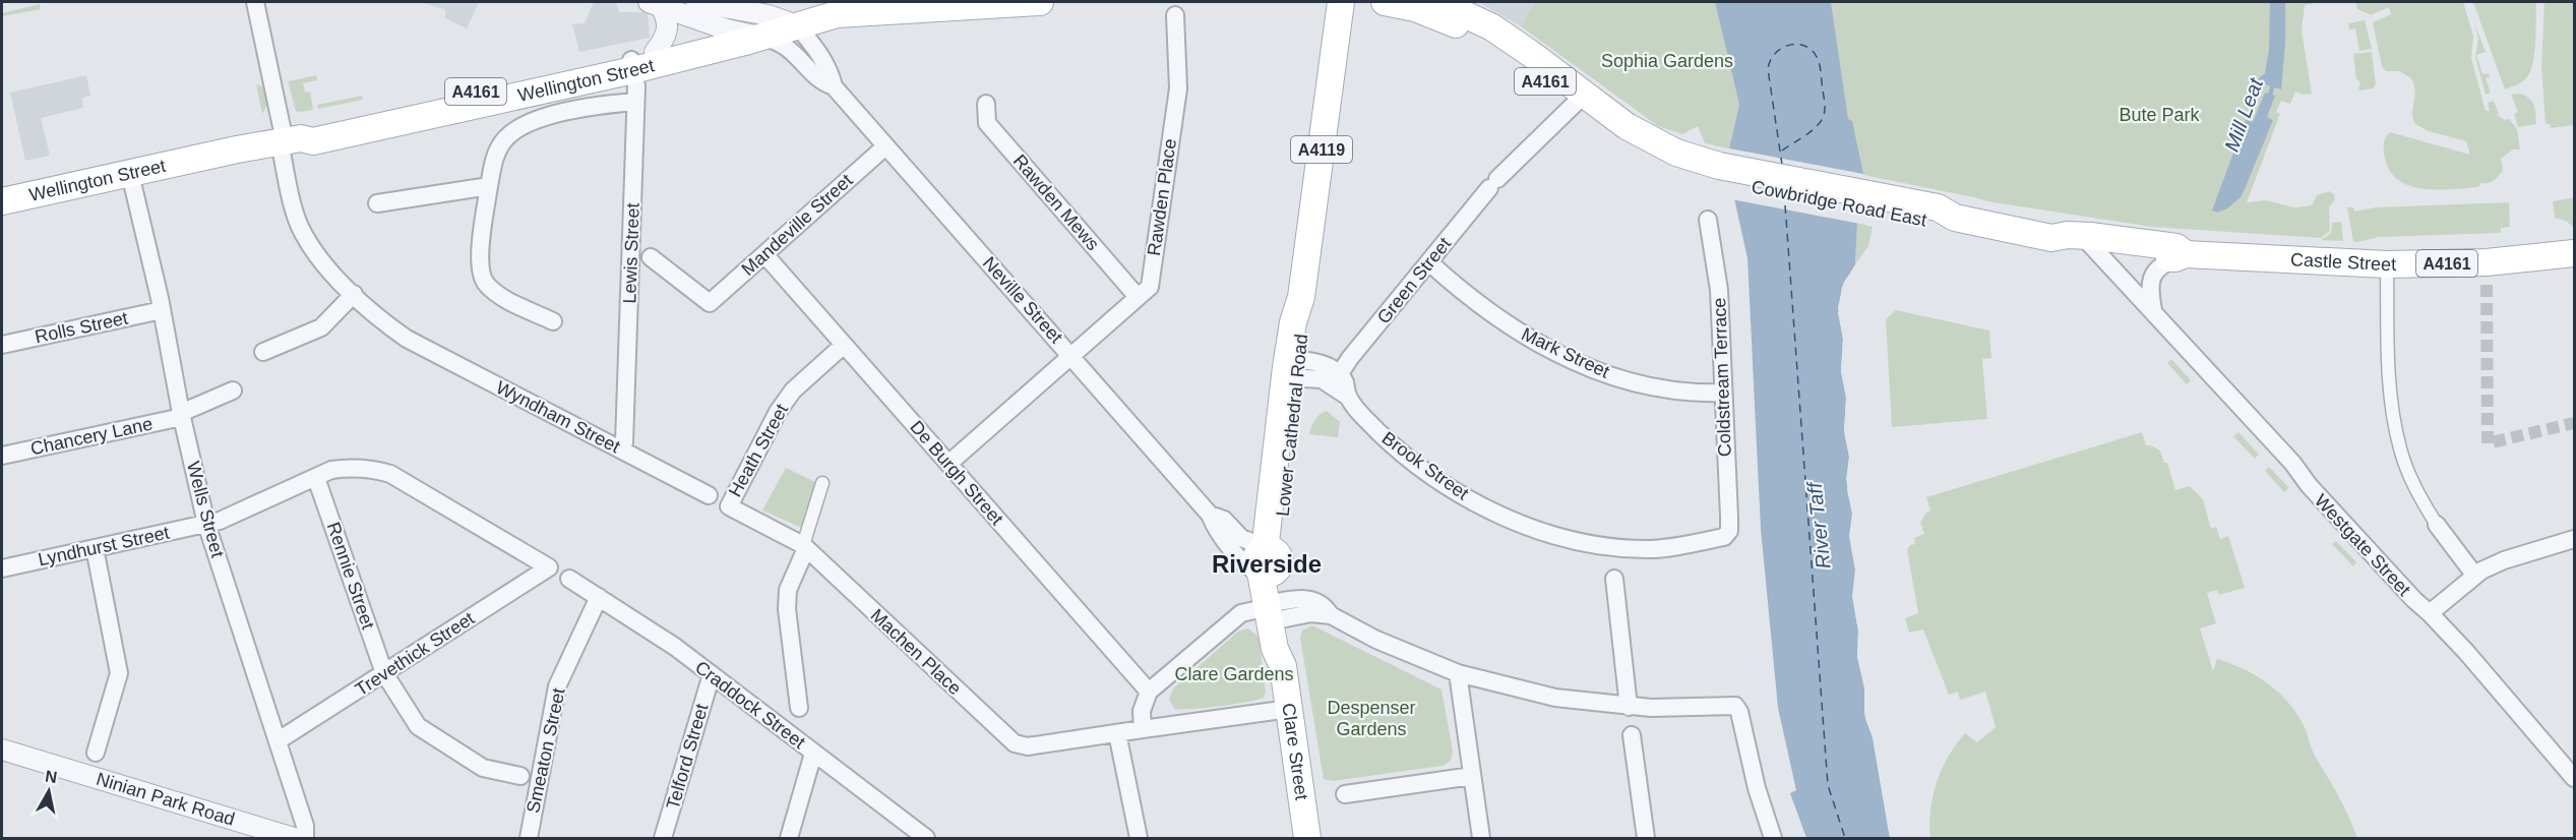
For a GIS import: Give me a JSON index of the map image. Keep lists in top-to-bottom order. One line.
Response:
{"streets":{"main road":["Wellington Street","A4161","A4119","Cowbridge Road East","Castle Street","Lower Cathedral Road","Clare Street"],"street":["Rawden Place","Rawden Mews","Mandeville Street","Lewis Street","Green Street","Neville Street","Rolls Street","Mark Street","Coldstream Terrace","Wyndham Street","Chancery Lane","Heath Street","Brook Street","De Burgh Street","Wells Street","Westgate Street","Lyndhurst Street","Rennie Street","Machen Place","Trevethick Street","Craddock Street","Smeaton Street","Telford Street","Ninian Park Road"]},"crossings":[["Wellington Street","A4161"],["Wellington Street","Lewis Street"],["Wellington Street","Neville Street"],["Wellington Street","Wyndham Street"],["Wellington Street","Wells Street"],["A4161","Neville Street"],["Rawden Place","Rawden Mews"],["Rawden Place","Neville Street"],["Rawden Place","De Burgh Street"],["Cowbridge Road East","Castle Street"],["Cowbridge Road East","Green Street"],["Mandeville Street","Neville Street"],["Mandeville Street","De Burgh Street"],["Lewis Street","Wyndham Street"],["Castle Street","Westgate Street"],["Green Street","Mark Street"],["Green Street","Brook Street"],["Neville Street","Lower Cathedral Road"],["Neville Street","Clare Street"],["Rolls Street","Wells Street"],["Mark Street","Coldstream Terrace"],["Coldstream Terrace","Brook Street"],["Lower Cathedral Road","Brook Street"],["Lower Cathedral Road","Clare Street"],["Chancery Lane","Wells Street"],["Heath Street","De Burgh Street"],["Heath Street","Machen Place"],["Wells Street","Lyndhurst Street"],["Wells Street","Trevethick Street"],["Rennie Street","Trevethick Street"],["Craddock Street","Smeaton Street"],["Craddock Street","Telford Street"]],"districts":["Riverside"],"water":["Mill Leat","River Taff"],"parks":["Sophia Gardens","Bute Park","Clare Gardens","Despenser Gardens"],"north":"top"}
